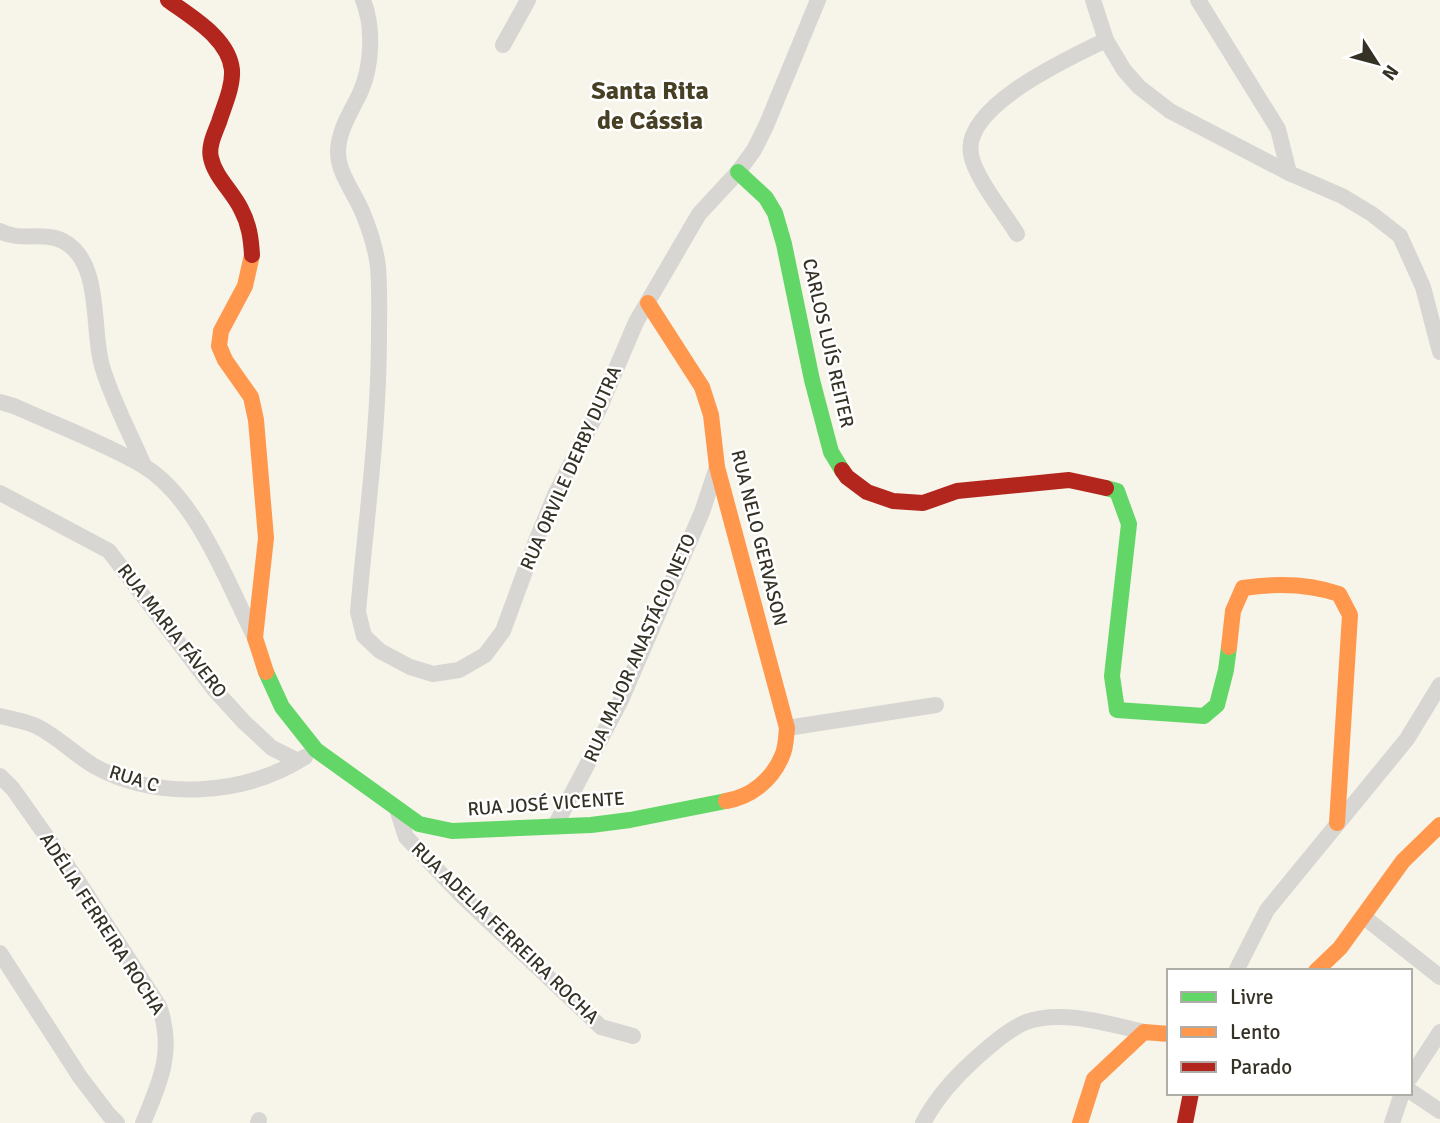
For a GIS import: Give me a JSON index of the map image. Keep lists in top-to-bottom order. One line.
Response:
{"streets":{"street":["CARLOS LUÍS REITER","RUA ORVILE DERBY DUTRA","RUA NELO GERVASON","RUA MARIA FÁVERO","RUA MAJOR ANASTÁCIO NETO","RUA C","RUA JOSÉ VICENTE","ADÉLIA FERREIRA ROCHA","RUA ADELIA FERREIRA ROCHA"]},"crossings":[["CARLOS LUÍS REITER","RUA ORVILE DERBY DUTRA"],["RUA ORVILE DERBY DUTRA","RUA NELO GERVASON"],["RUA NELO GERVASON","RUA MAJOR ANASTÁCIO NETO"],["RUA NELO GERVASON","RUA JOSÉ VICENTE"],["RUA MARIA FÁVERO","RUA C"],["RUA MAJOR ANASTÁCIO NETO","RUA JOSÉ VICENTE"],["RUA C","RUA JOSÉ VICENTE"],["RUA JOSÉ VICENTE","RUA ADELIA FERREIRA ROCHA"]],"districts":["Santa Rita de Cássia"],"legend":["Livre","Lento","Parado"],"north":"bottom right"}
